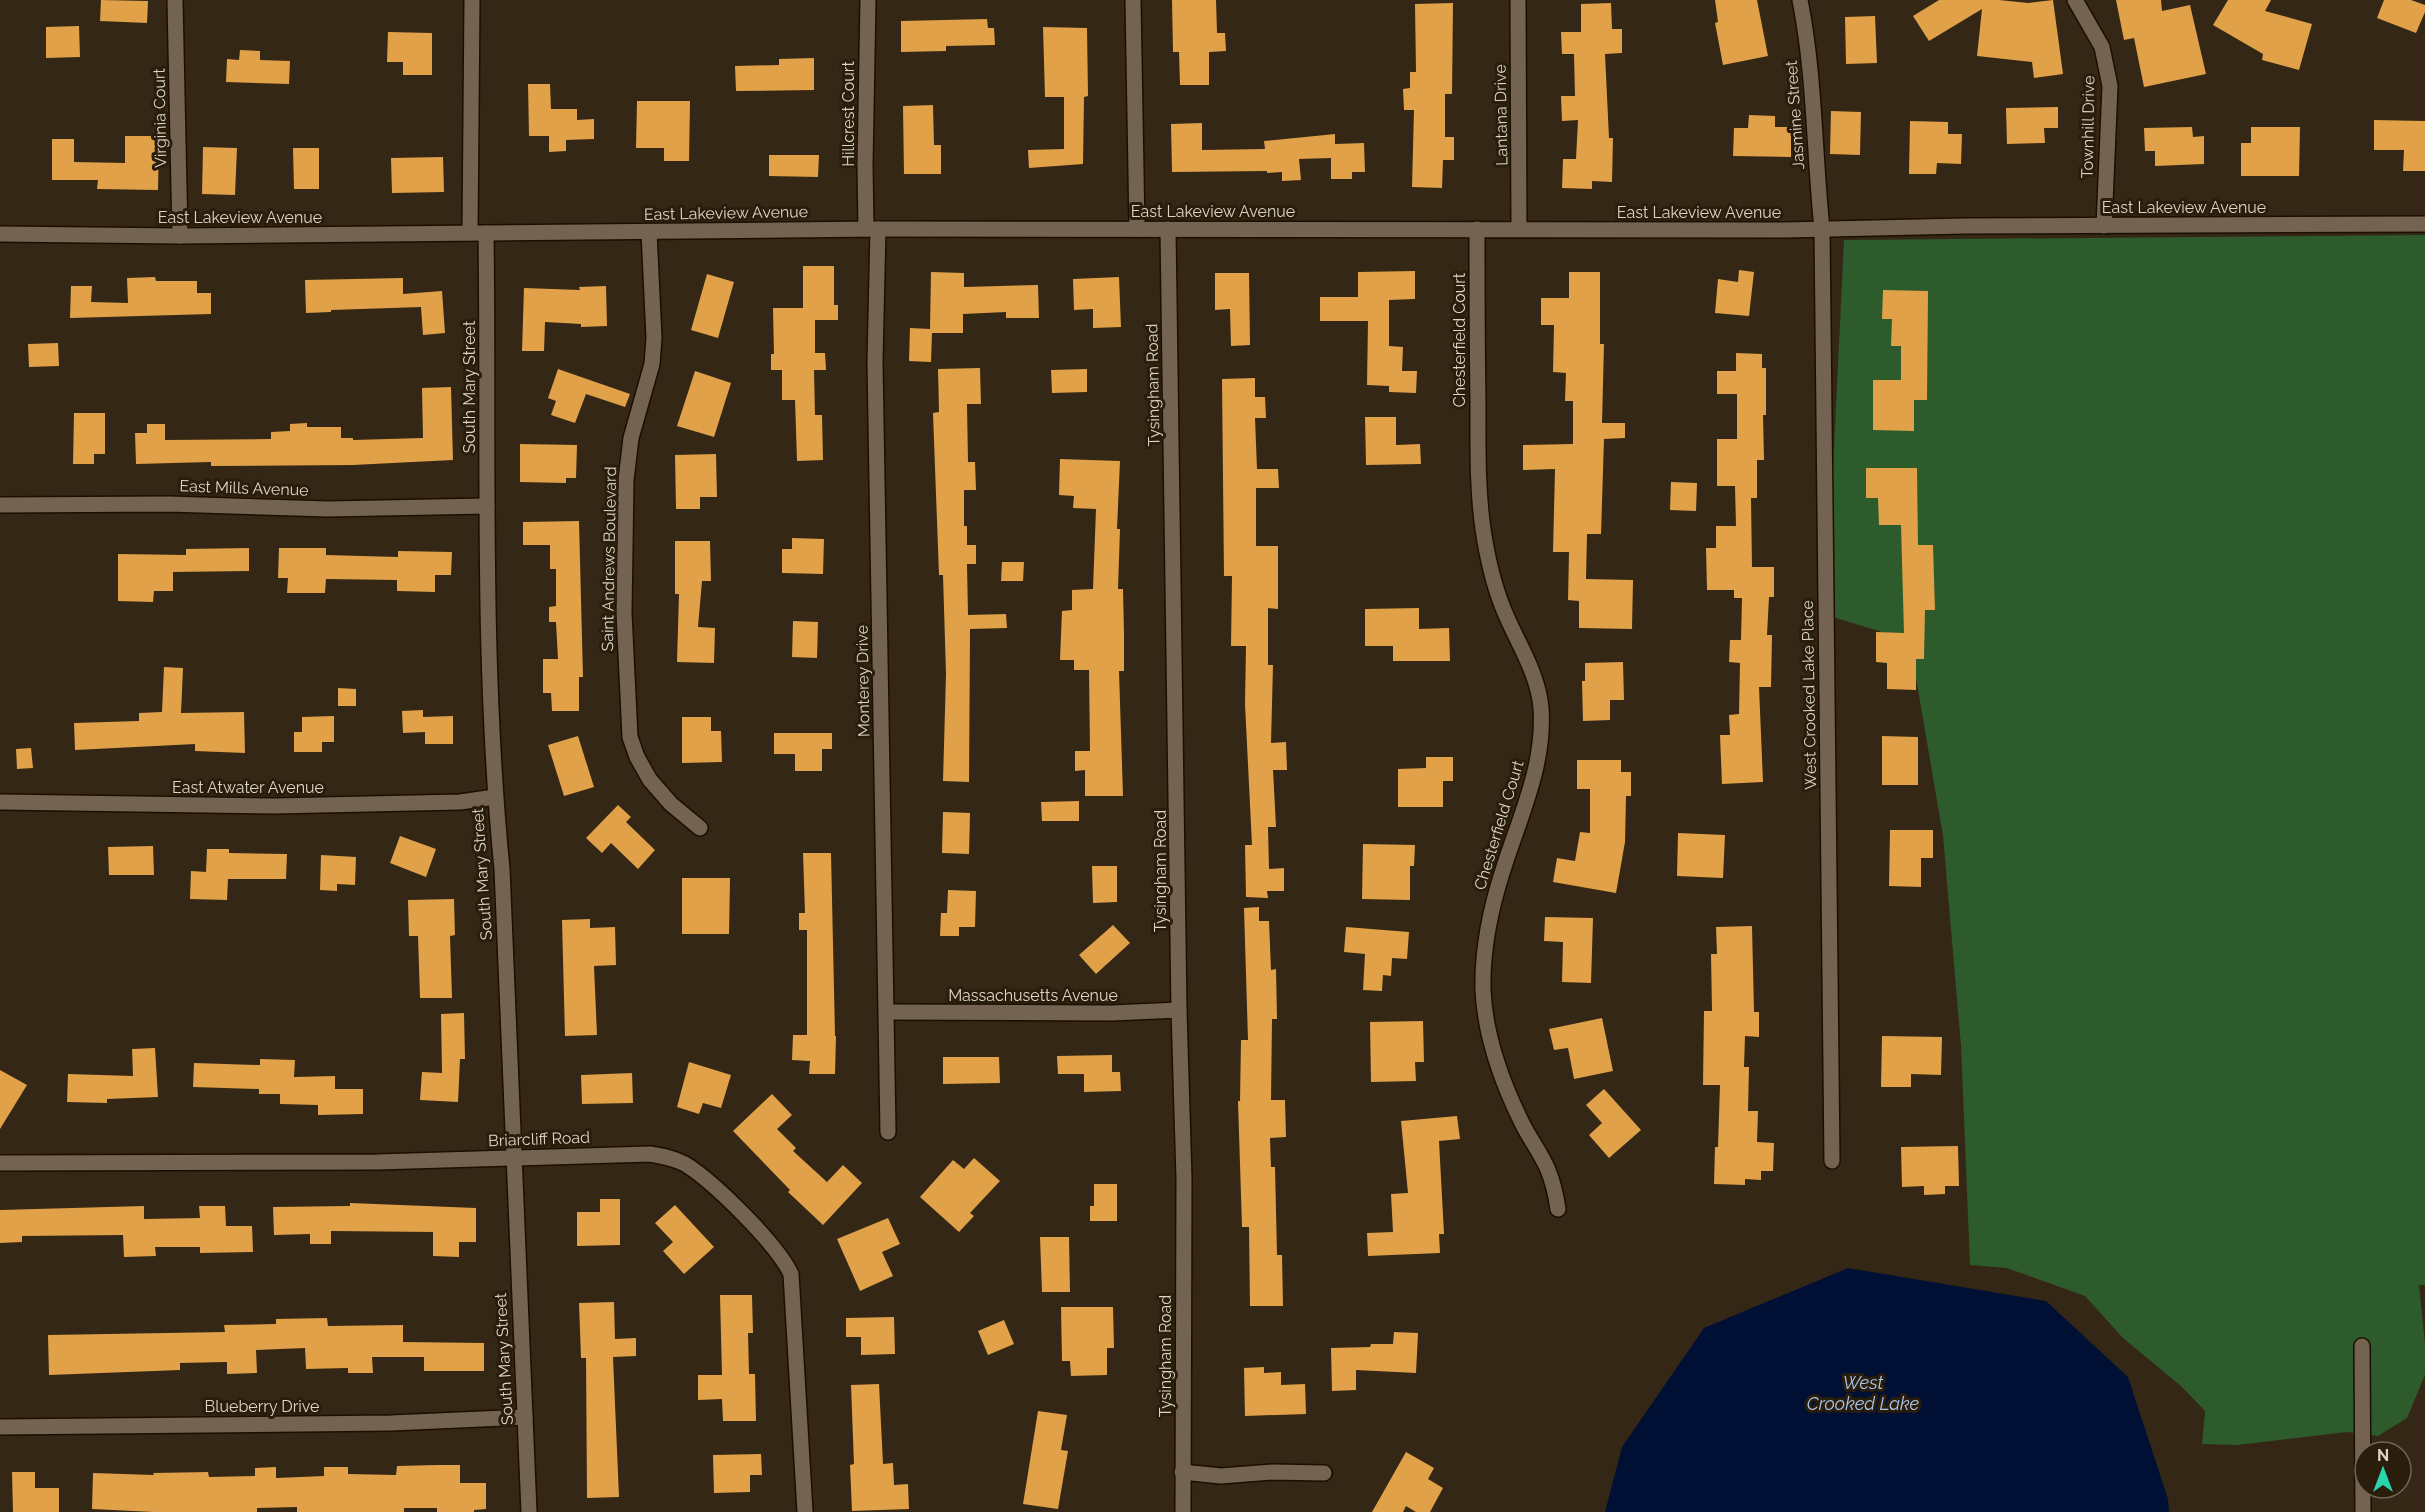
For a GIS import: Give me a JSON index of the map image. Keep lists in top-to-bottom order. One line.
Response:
{"streets":{"street":["Hillcrest Court","Lantana Drive","Jasmine Street","Virginia Court","Townhill Drive","East Lakeview Avenue","Chesterfield Court","Tysingham Road","South Mary Street","East Mills Avenue","Saint Andrews Boulevard","Monterey Drive","West Crooked Lake Place","East Atwater Avenue","Massachusetts Avenue","Briarcliff Road","Blueberry Drive"]},"crossings":[["Hillcrest Court","East Lakeview Avenue"],["Hillcrest Court","Monterey Drive"],["Lantana Drive","East Lakeview Avenue"],["Jasmine Street","East Lakeview Avenue"],["Jasmine Street","West Crooked Lake Place"],["Virginia Court","East Lakeview Avenue"],["Townhill Drive","East Lakeview Avenue"],["East Lakeview Avenue","Chesterfield Court"],["East Lakeview Avenue","Tysingham Road"],["East Lakeview Avenue","South Mary Street"],["East Lakeview Avenue","Saint Andrews Boulevard"],["East Lakeview Avenue","Monterey Drive"],["East Lakeview Avenue","West Crooked Lake Place"],["Tysingham Road","Massachusetts Avenue"],["South Mary Street","East Mills Avenue"],["South Mary Street","East Atwater Avenue"],["South Mary Street","Briarcliff Road"],["South Mary Street","Blueberry Drive"],["Monterey Drive","Massachusetts Avenue"]],"water":["West Crooked Lake"],"north":"top"}
